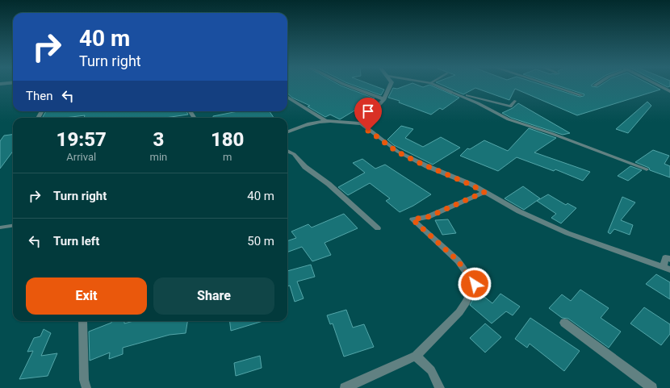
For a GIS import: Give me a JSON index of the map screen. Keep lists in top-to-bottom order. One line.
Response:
{"page":{"turn":["40 m","Turn right"],"then":"Then","eta":["19:57","Arrival","3","min","180","m"],"list":[{"name":"Turn right","value":"40 m"},{"name":"Turn left","value":"50 m"}],"buttons":["Exit","Share"]}}
